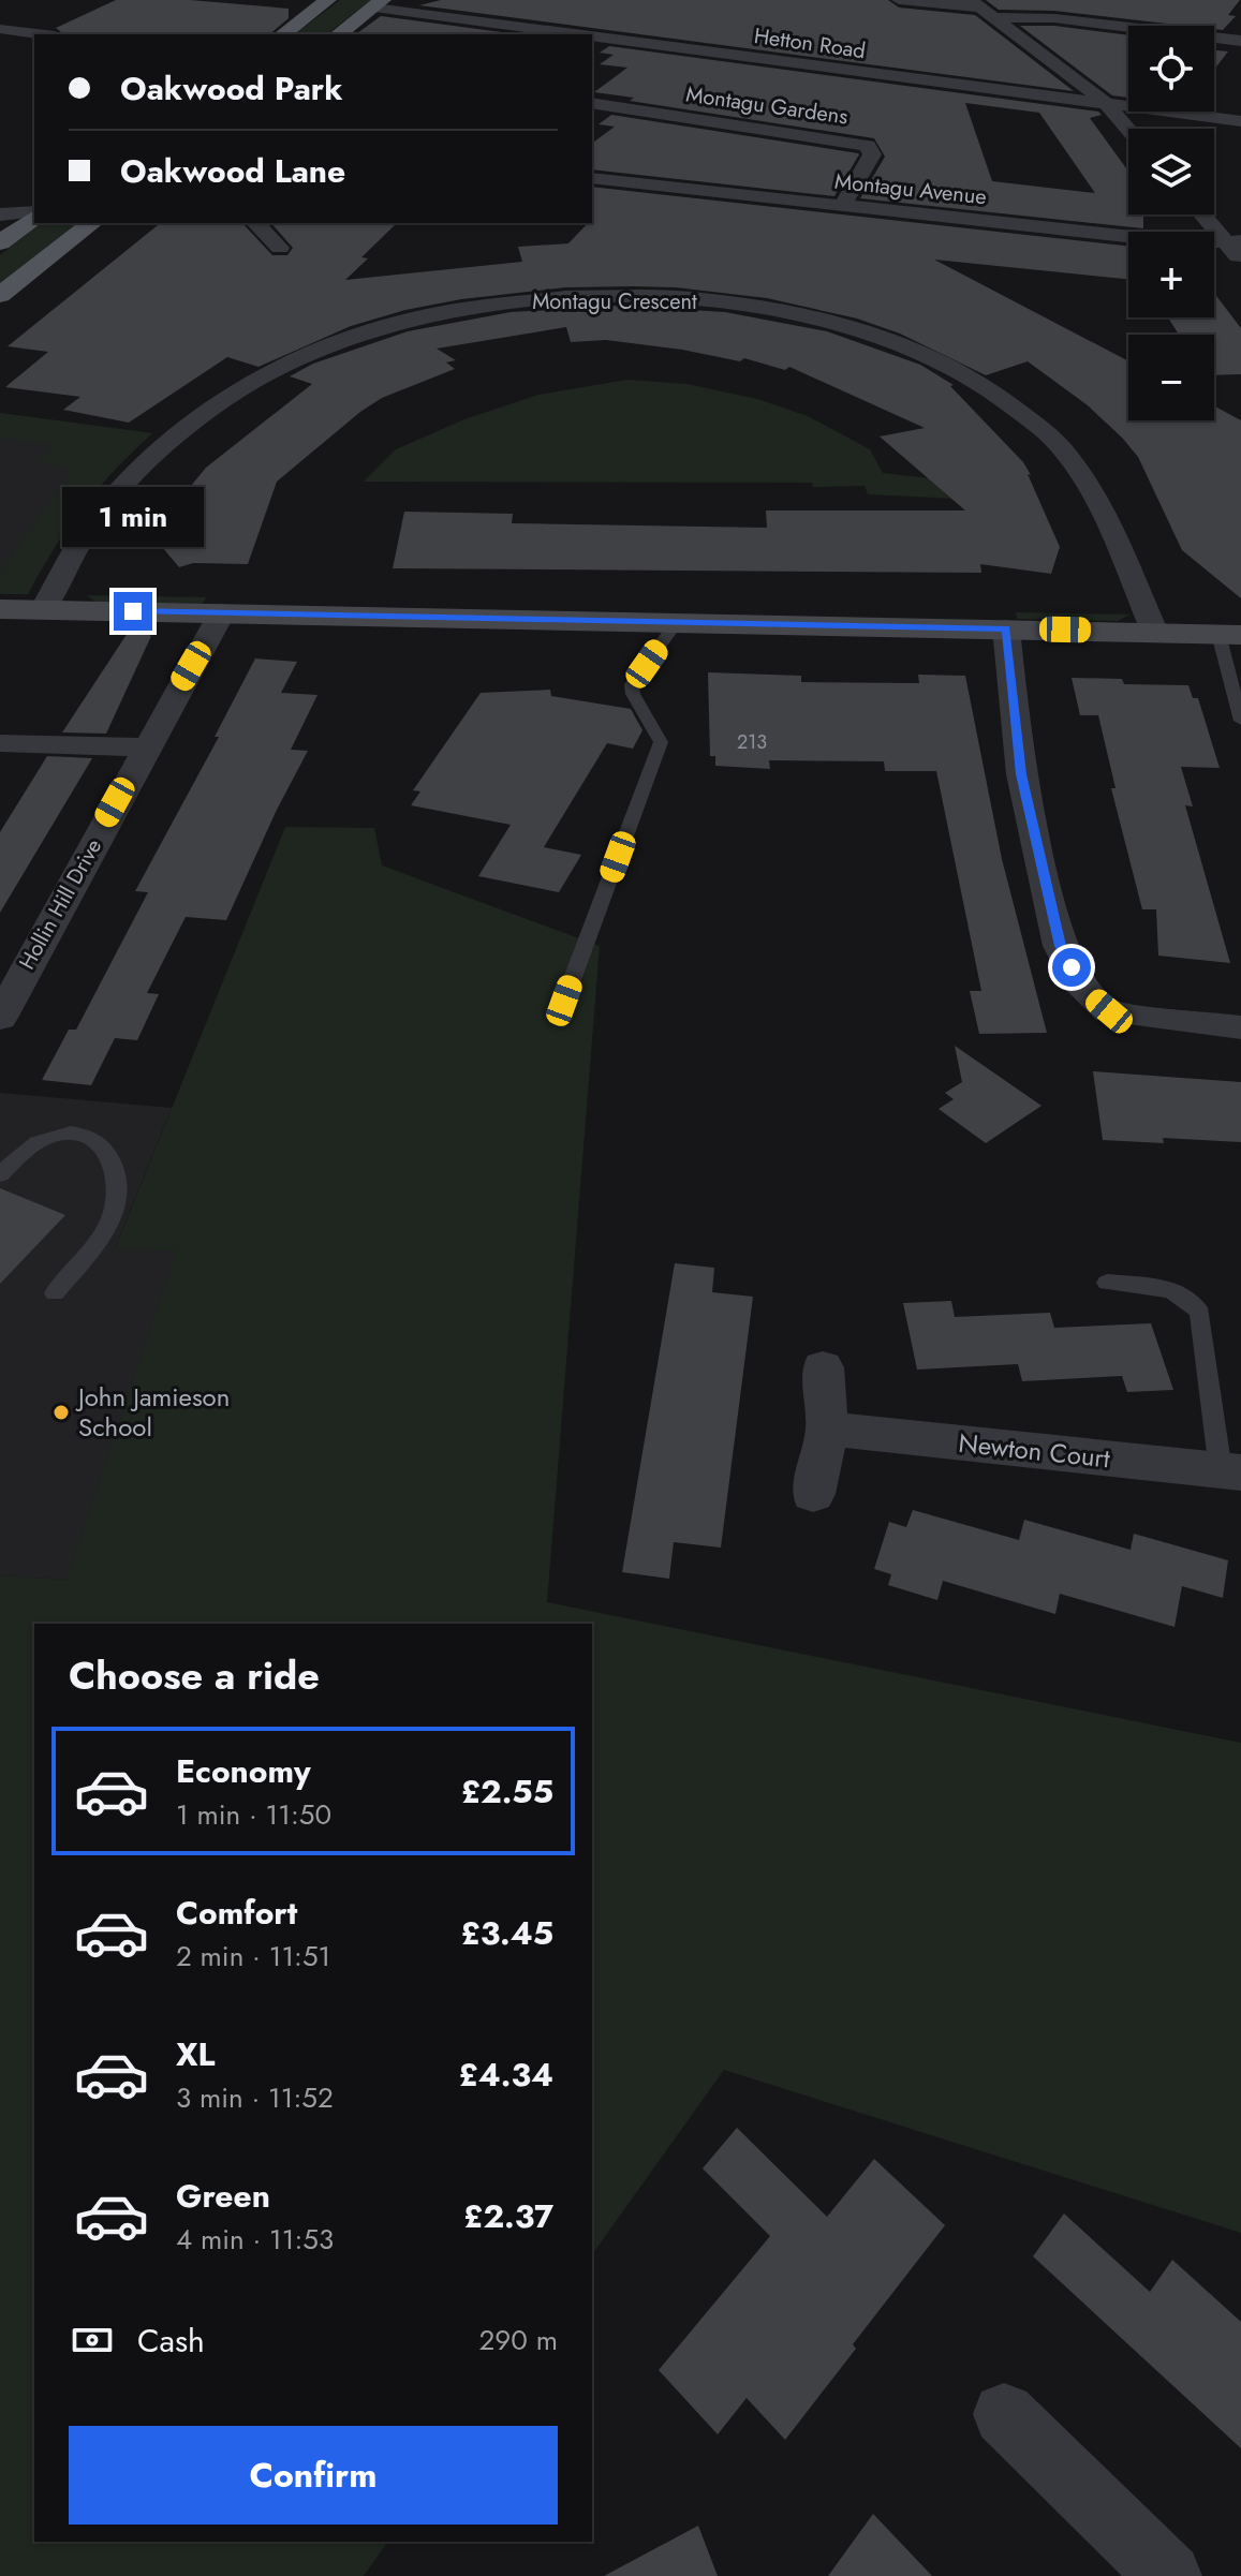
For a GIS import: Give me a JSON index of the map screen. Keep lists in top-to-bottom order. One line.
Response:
{"streets":{"street":["Hetton Road","Montagu Gardens","Montagu Avenue","Montagu Crescent","Hollin Hill Drive","Newton Court"]},"crossings":[["Montagu Gardens","Montagu Avenue"]],"places":["John Jamieson School"],"house_numbers":["213"],"page":{"map_buttons":["+","−"],"banner":["Oakwood Park","Oakwood Lane"],"bubble":"1 min","heading":"Choose a ride","list":[{"name":"Economy","note":"1 min · 11:50","value":"£2.55"},{"name":"Comfort","note":"2 min · 11:51","value":"£3.45"},{"name":"XL","note":"3 min · 11:52","value":"£4.34"},{"name":"Green","note":"4 min · 11:53","value":"£2.37"}],"pay":["Cash","290 m"],"buttons":"Confirm"}}
